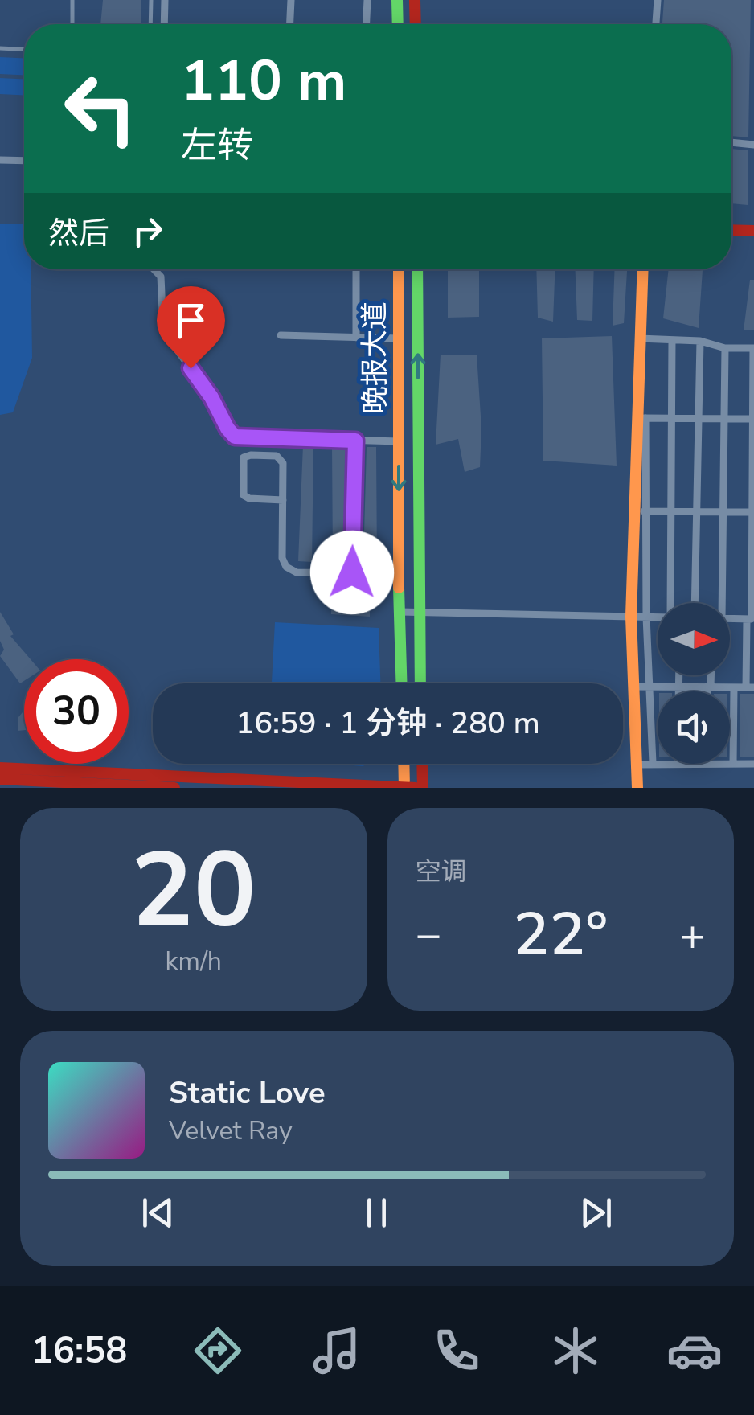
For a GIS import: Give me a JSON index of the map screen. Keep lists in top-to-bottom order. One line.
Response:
{"streets":{"main road":["晚报大道"]},"north":"right","page":{"turn":["110 m","左转"],"then":"然后","limit":"30","trip":"16:59 · 1 分钟 · 280 m","tile":[["20","km/h"],"空调"],"heat":["−","22°","+"],"song":["Static Love","Velvet Ray"],"tabs":"16:58"}}
